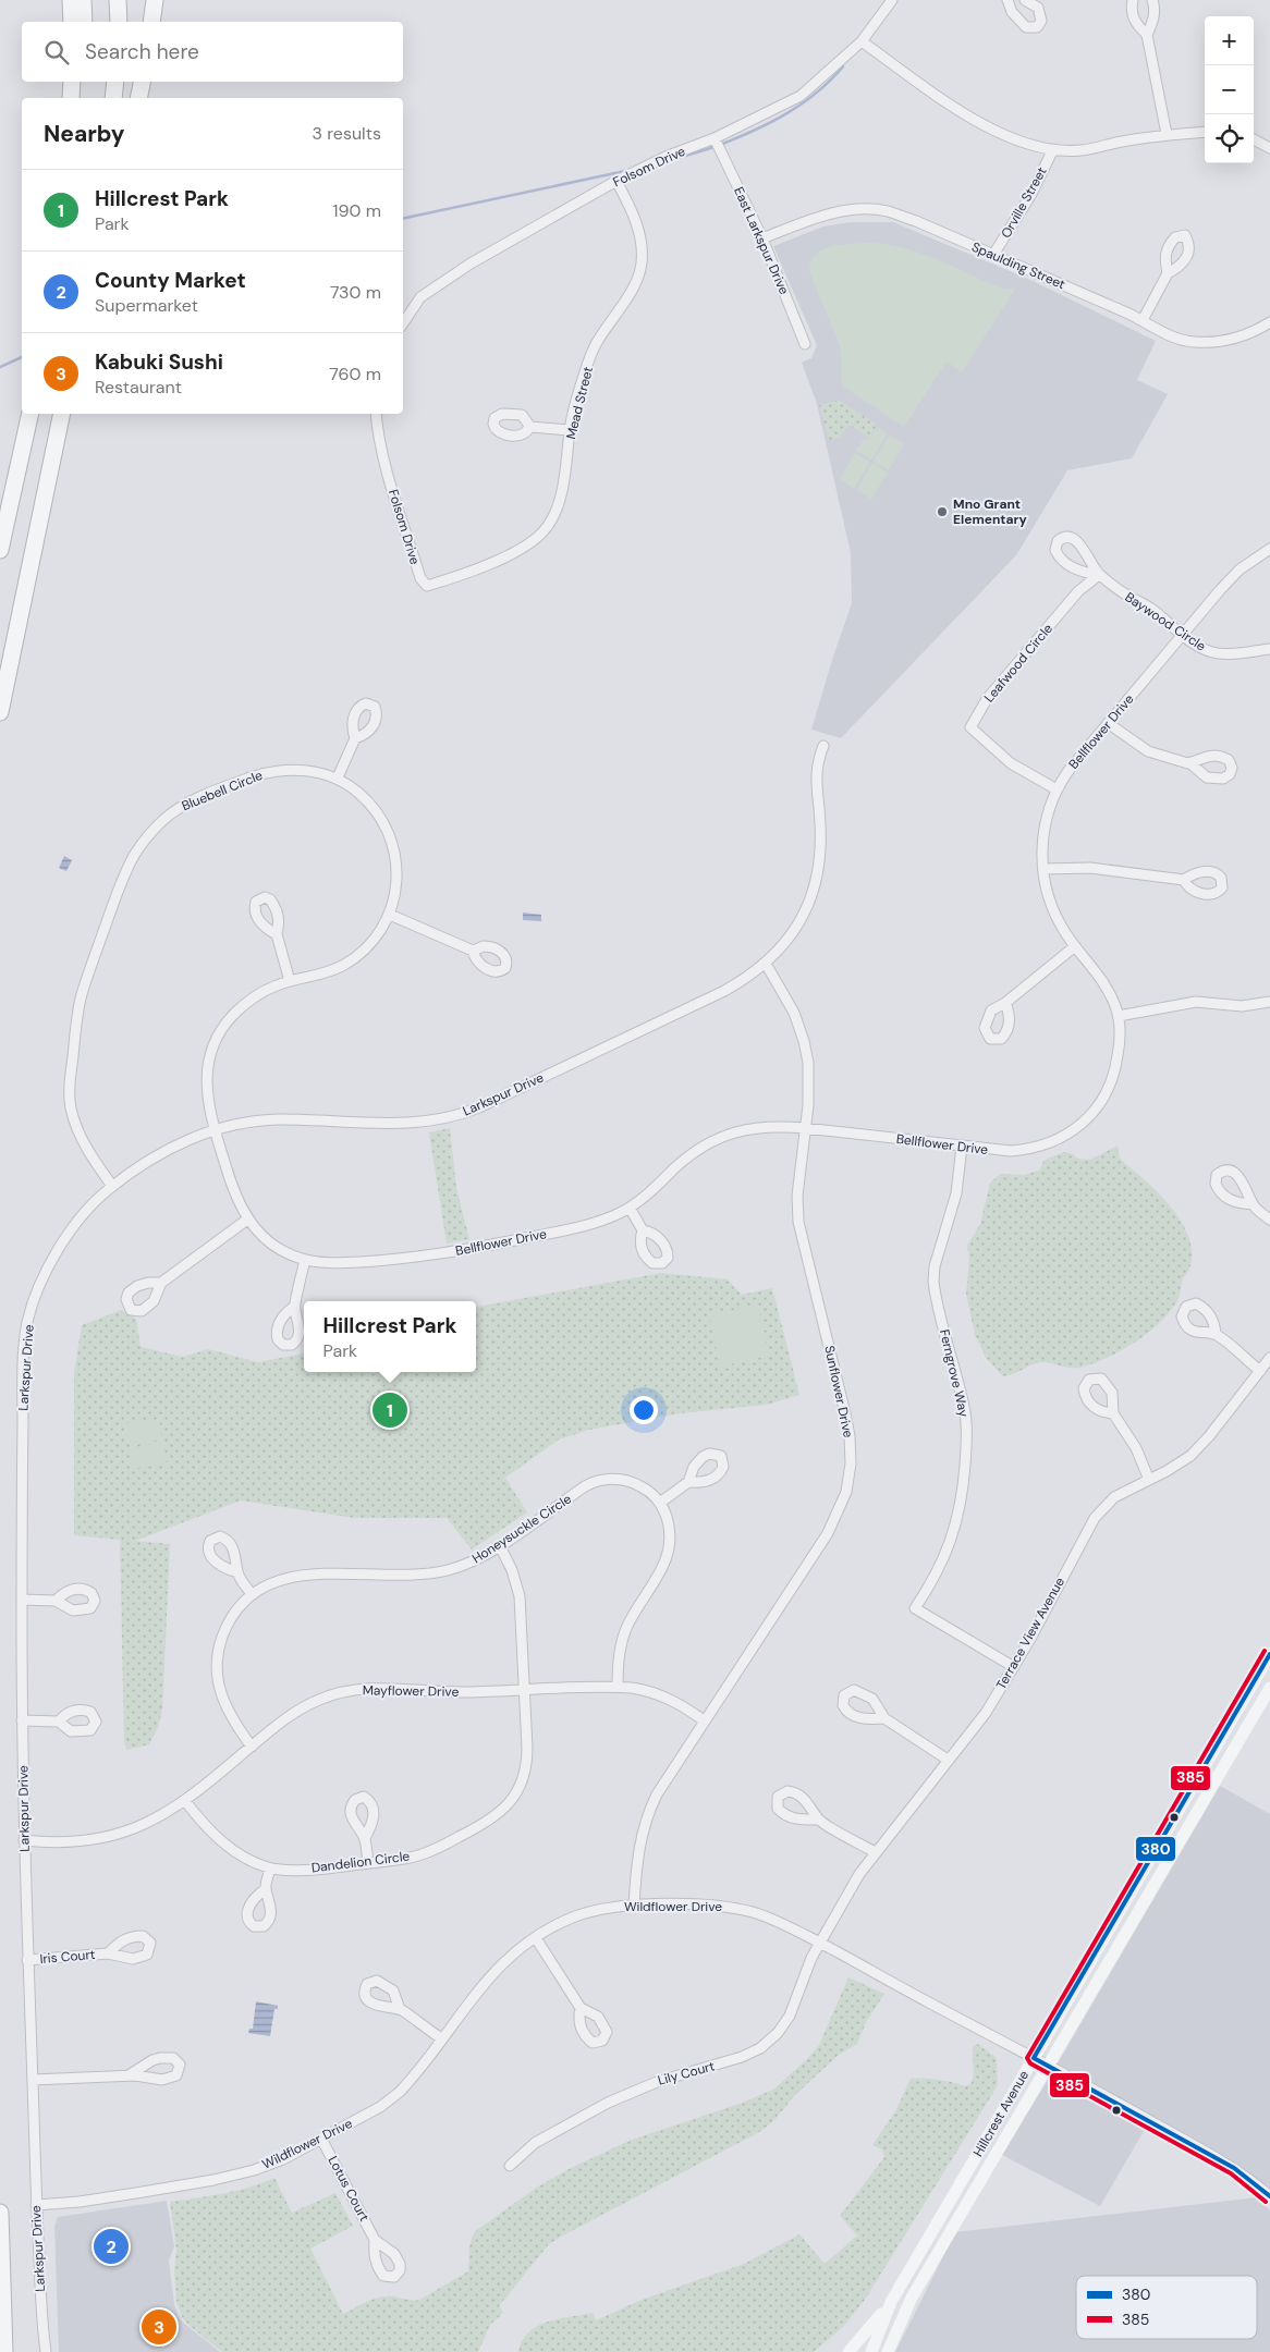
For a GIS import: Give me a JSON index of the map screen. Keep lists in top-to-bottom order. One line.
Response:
{"streets":{"main road":["Hillcrest Avenue"],"street":["Folsom Drive","Orville Street","East Larkspur Drive","Spaulding Street","Mead Street","Baywood Circle","Leafwood Circle","Bellflower Drive","Bluebell Circle","Larkspur Drive","Ferngrove Way","Sunflower Drive","Honeysuckle Circle","Terrace View Avenue","Mayflower Drive","Dandelion Circle","Wildflower Drive","Iris Court","Lily Court","Lotus Court"]},"crossings":[["Folsom Drive","East Larkspur Drive"],["Folsom Drive","Mead Street"],["Orville Street","Spaulding Street"],["East Larkspur Drive","Spaulding Street"],["Baywood Circle","Leafwood Circle"],["Baywood Circle","Bellflower Drive"],["Leafwood Circle","Bellflower Drive"],["Bellflower Drive","Bluebell Circle"],["Bellflower Drive","Larkspur Drive"],["Bellflower Drive","Ferngrove Way"],["Bellflower Drive","Sunflower Drive"],["Bluebell Circle","Larkspur Drive"],["Larkspur Drive","Sunflower Drive"],["Larkspur Drive","Mayflower Drive"],["Larkspur Drive","Wildflower Drive"],["Larkspur Drive","Iris Court"],["Ferngrove Way","Terrace View Avenue"],["Sunflower Drive","Mayflower Drive"],["Sunflower Drive","Wildflower Drive"],["Honeysuckle Circle","Mayflower Drive"],["Honeysuckle Circle","Dandelion Circle"],["Terrace View Avenue","Wildflower Drive"],["Terrace View Avenue","Lily Court"],["Mayflower Drive","Dandelion Circle"],["Wildflower Drive","Lily Court"],["Wildflower Drive","Hillcrest Avenue"],["Wildflower Drive","Lotus Court"]],"places":["Mno Grant Elementary"],"lines":["transit line 385","transit line 380"],"legend":["380","385"],"page":{"map_buttons":["+","−"],"search":"Search here","heading":["Nearby","3 results"],"list":[{"mark":"1","name":"Hillcrest Park","note":"Park","value":"190 m"},{"mark":"2","name":"County Market","note":"Supermarket","value":"730 m"},{"mark":"3","name":"Kabuki Sushi","note":"Restaurant","value":"760 m"}],"popup":["Hillcrest Park","Park"],"pins":["1","2","3"]}}
